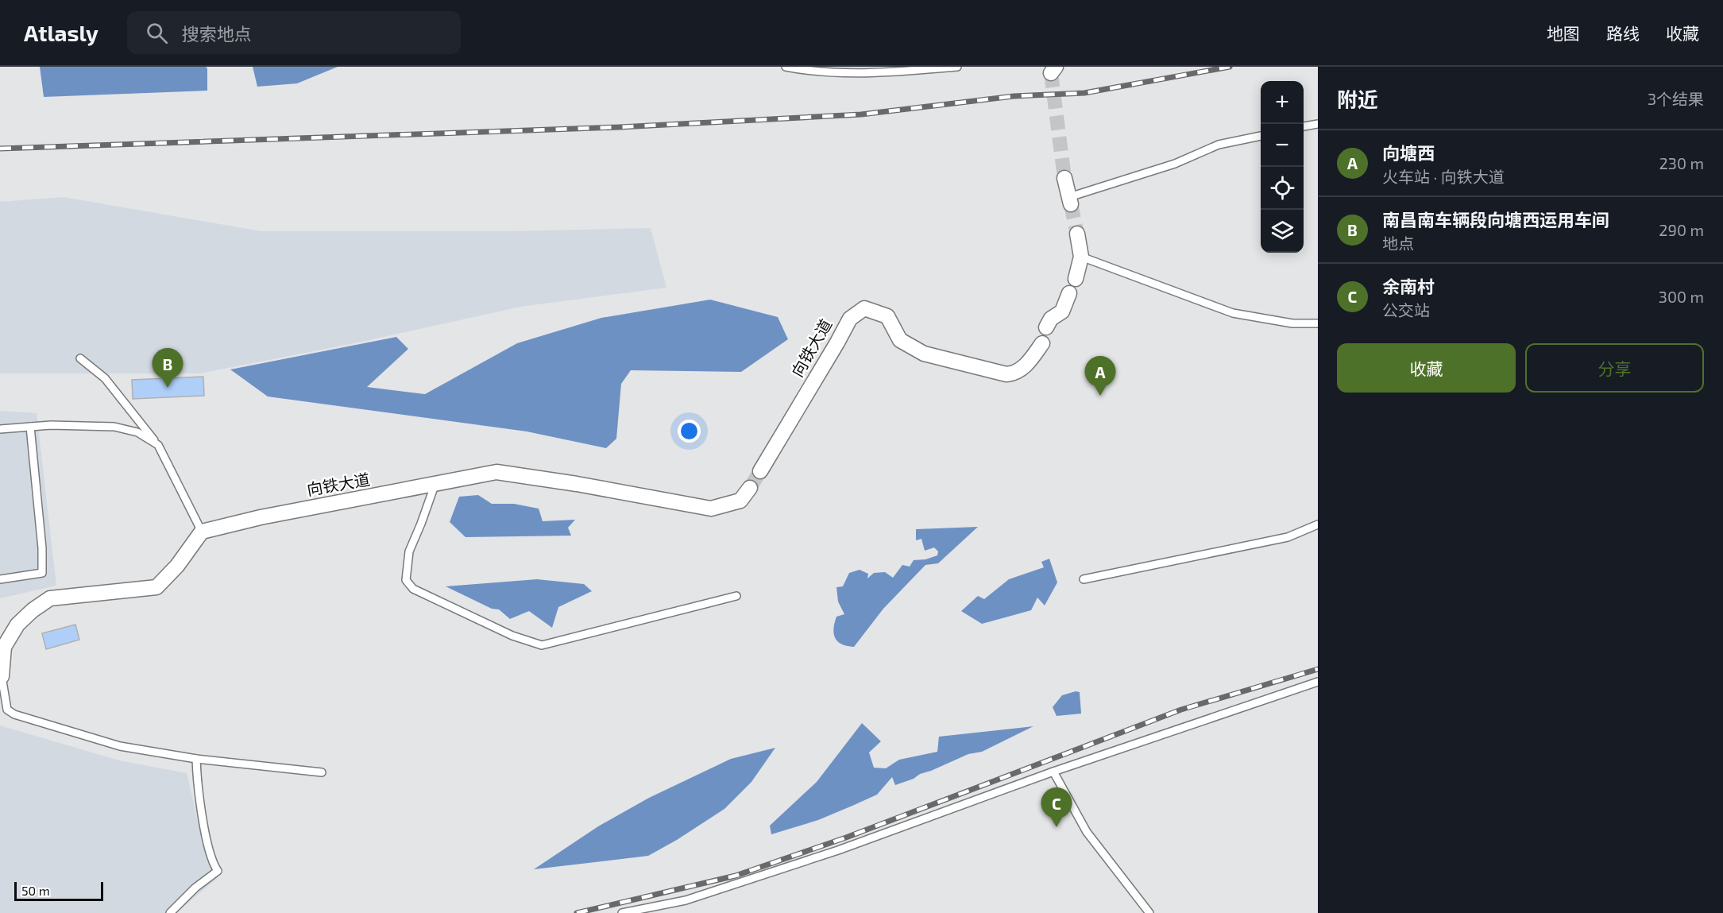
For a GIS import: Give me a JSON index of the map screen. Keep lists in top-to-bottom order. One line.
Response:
{"streets":{"street":["向铁大道"]},"scale_bar":"50 m","page":{"header":"Atlasly","search":"搜索地点","nav":["地图","路线","收藏"],"heading":["附近","3个结果"],"map_buttons":["+","−"],"list":[{"mark":"A","name":"向塘西","note":"火车站 · 向铁大道","value":"230 m"},{"mark":"B","name":"南昌南车辆段向塘西运用车间","note":"地点","value":"290 m"},{"mark":"C","name":"余南村","note":"公交站","value":"300 m"}],"buttons":["收藏","分享"],"pins":["B","A","C"],"scale":"50 m"}}
